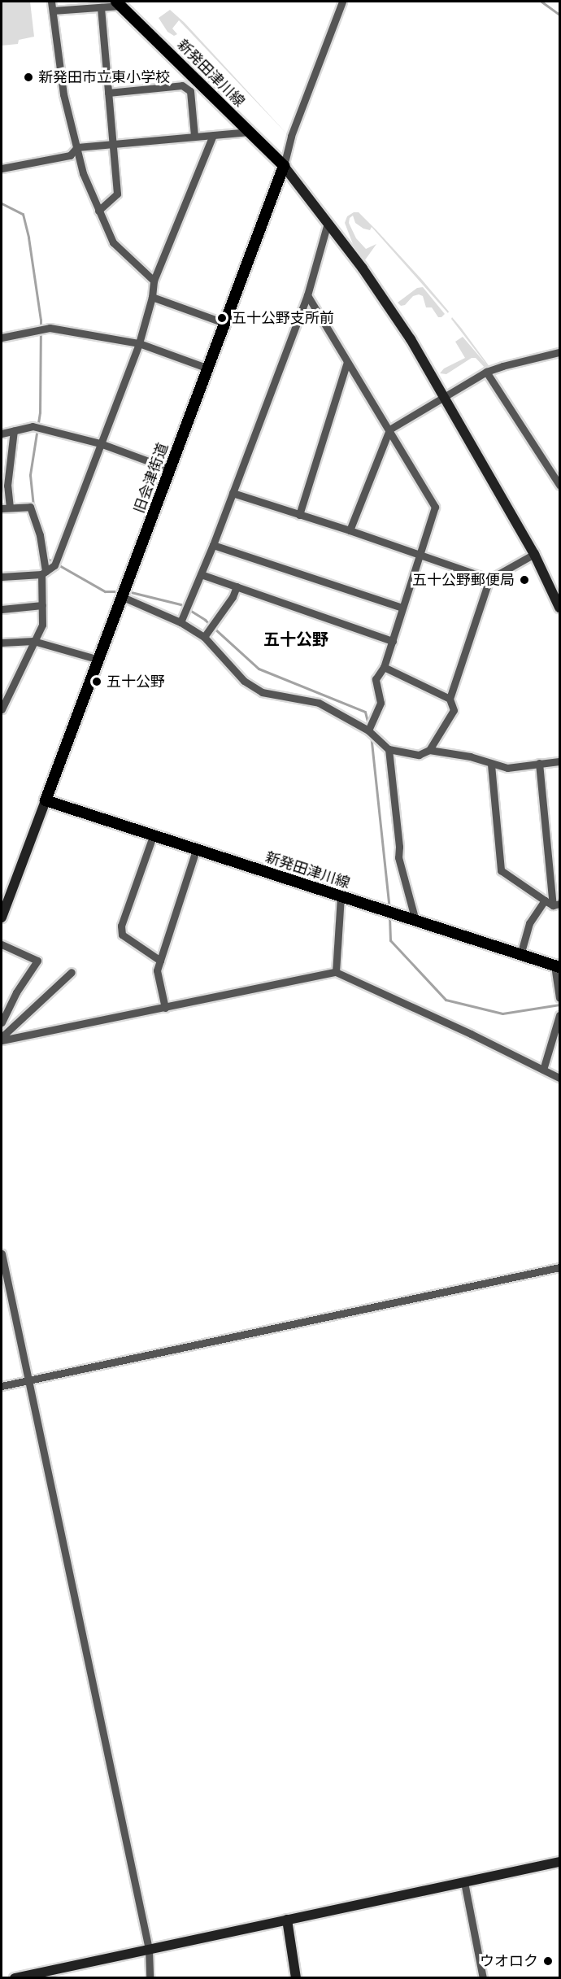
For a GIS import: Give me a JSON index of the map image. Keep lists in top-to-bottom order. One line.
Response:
{"streets":{"main road":["新発田津川線","旧会津街道"]},"crossings":[["新発田津川線","旧会津街道"]],"districts":["五十公野"],"places":["新発田市立東小学校","五十公野支所前","五十公野郵便局","五十公野","ウオロク"]}
